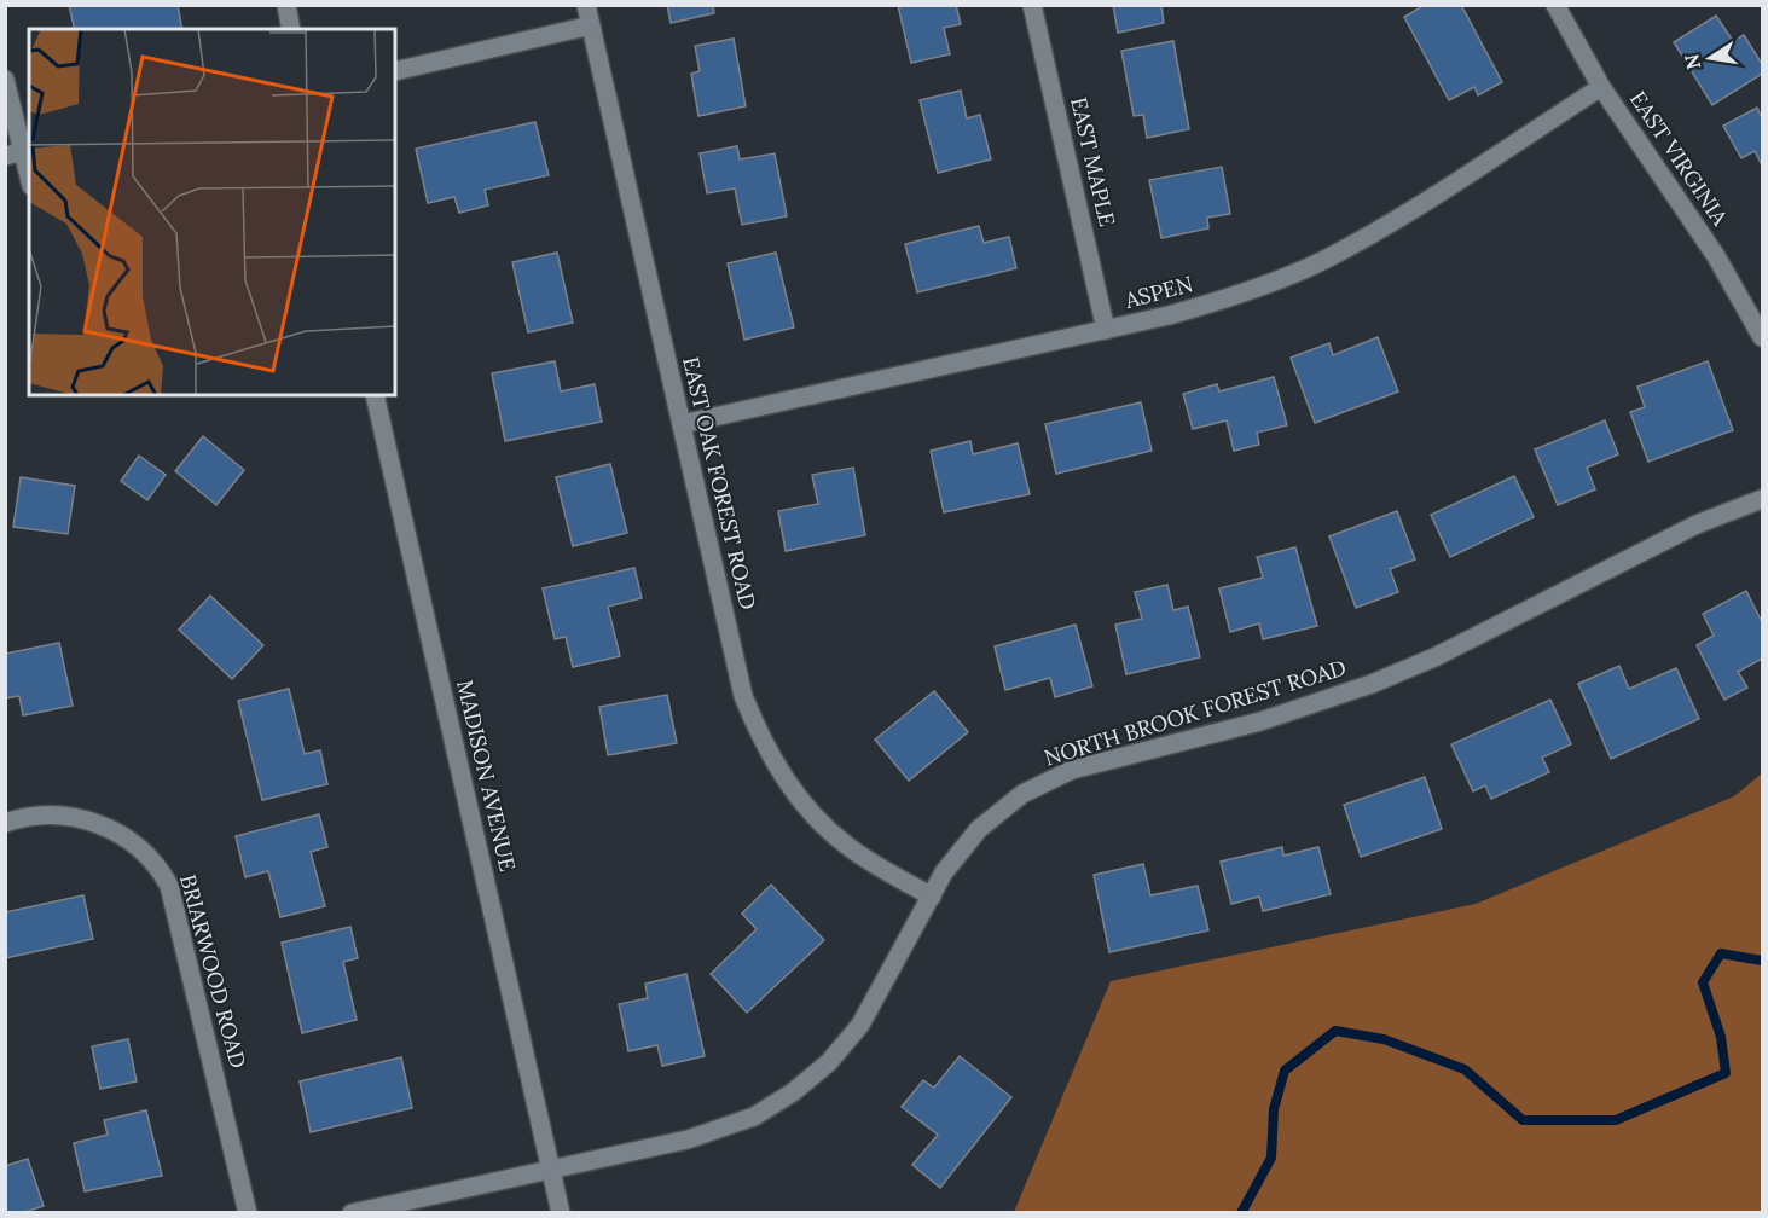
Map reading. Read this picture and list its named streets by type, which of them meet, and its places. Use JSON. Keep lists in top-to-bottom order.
{
  "streets": {
    "street": [
      "EAST VIRGINIA",
      "EAST MAPLE",
      "ASPEN",
      "EAST OAK FOREST ROAD",
      "NORTH BROOK FOREST ROAD",
      "MADISON AVENUE",
      "BRIARWOOD ROAD"
    ]
  },
  "crossings": [
    ["EAST VIRGINIA", "ASPEN"],
    ["EAST MAPLE", "ASPEN"],
    ["ASPEN", "EAST OAK FOREST ROAD"],
    ["EAST OAK FOREST ROAD", "NORTH BROOK FOREST ROAD"],
    ["NORTH BROOK FOREST ROAD", "MADISON AVENUE"]
  ],
  "north": "left"
}
